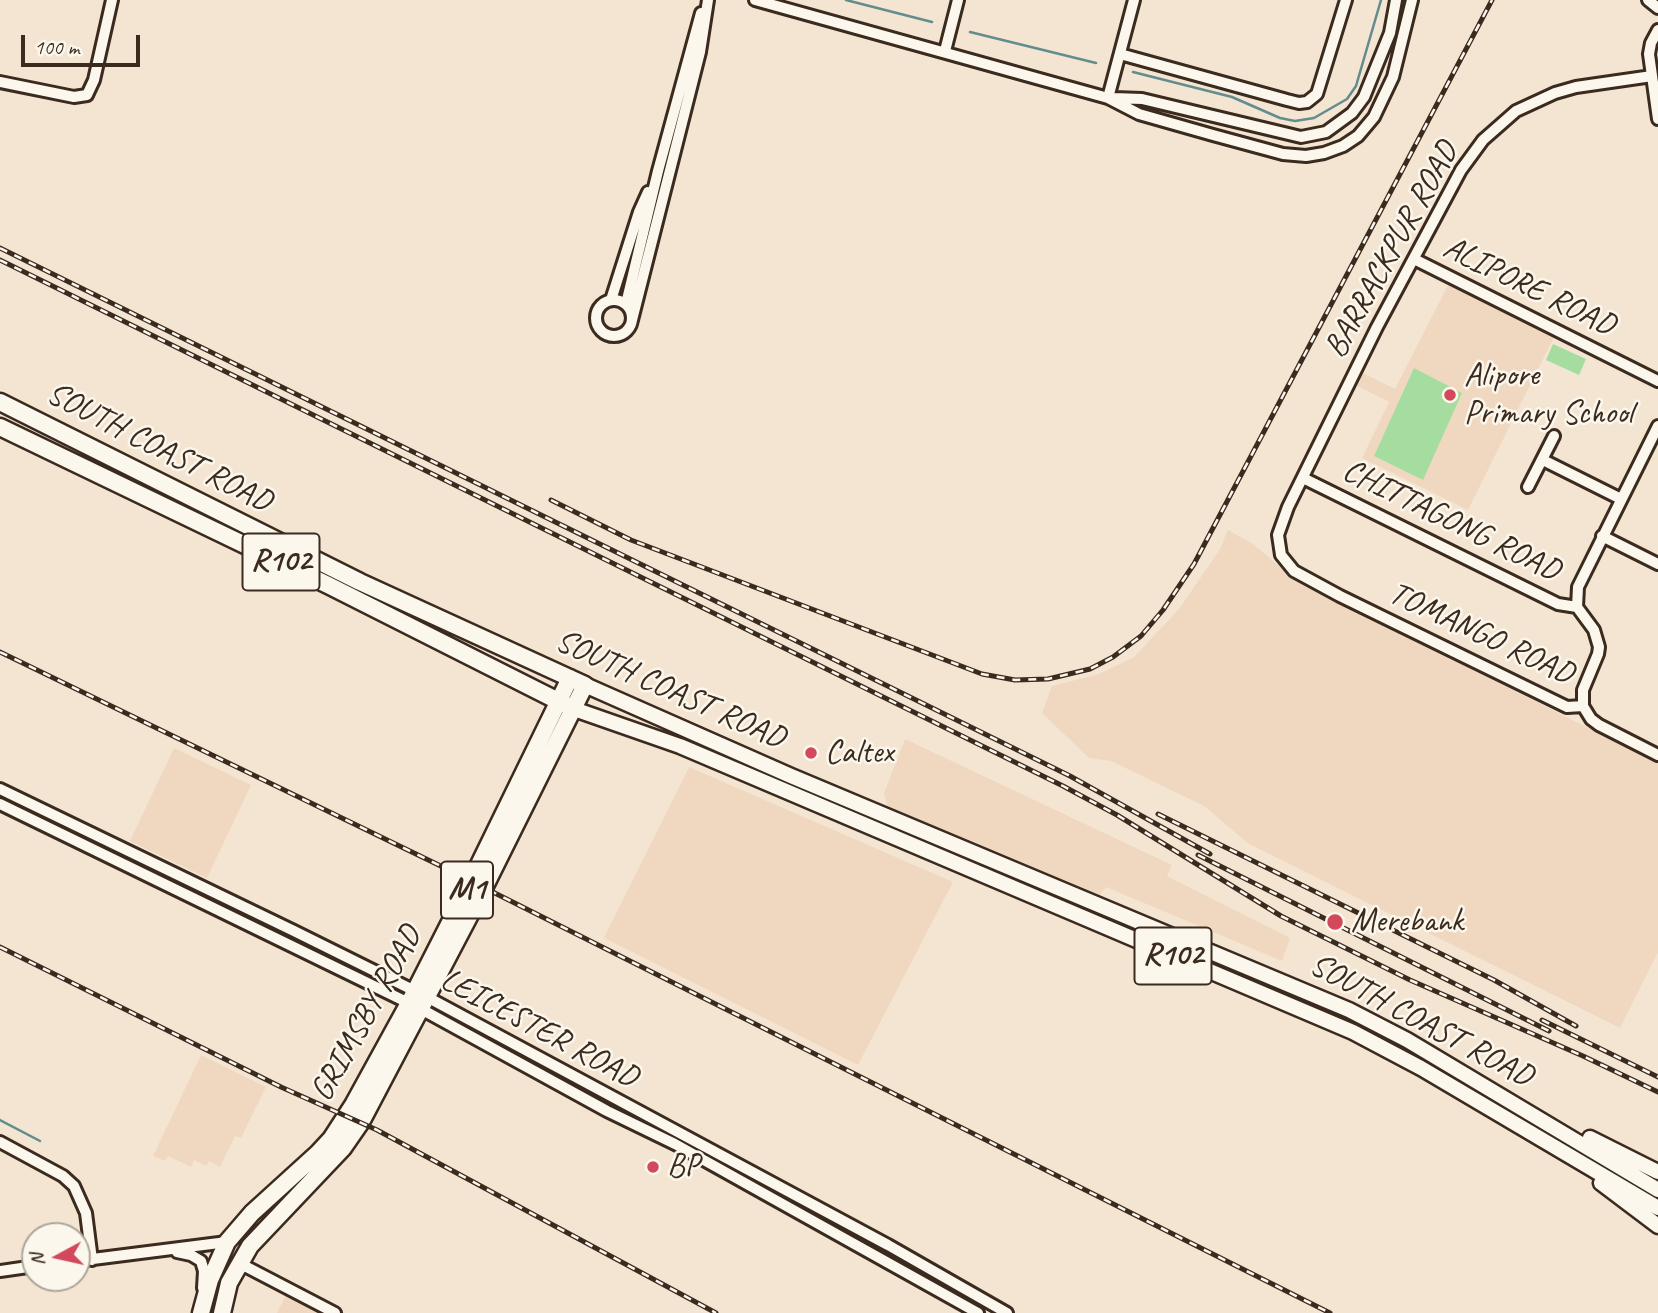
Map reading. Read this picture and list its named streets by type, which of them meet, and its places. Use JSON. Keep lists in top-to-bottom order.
{
  "streets": {
    "highway": [
      "SOUTH COAST ROAD",
      "R102",
      "M1",
      "GRIMSBY ROAD"
    ],
    "street": [
      "BARRACKPUR ROAD",
      "ALIPORE ROAD",
      "CHITTAGONG ROAD",
      "TOMANGO ROAD",
      "LEICESTER ROAD"
    ]
  },
  "crossings": [
    ["BARRACKPUR ROAD", "ALIPORE ROAD"],
    ["BARRACKPUR ROAD", "CHITTAGONG ROAD"],
    ["BARRACKPUR ROAD", "TOMANGO ROAD"],
    ["SOUTH COAST ROAD", "GRIMSBY ROAD"],
    ["GRIMSBY ROAD", "LEICESTER ROAD"]
  ],
  "places": [
    "Alipore Primary School",
    "Caltex",
    "Merebank",
    "BP"
  ],
  "scale_bar": "100 m",
  "north": "left"
}
